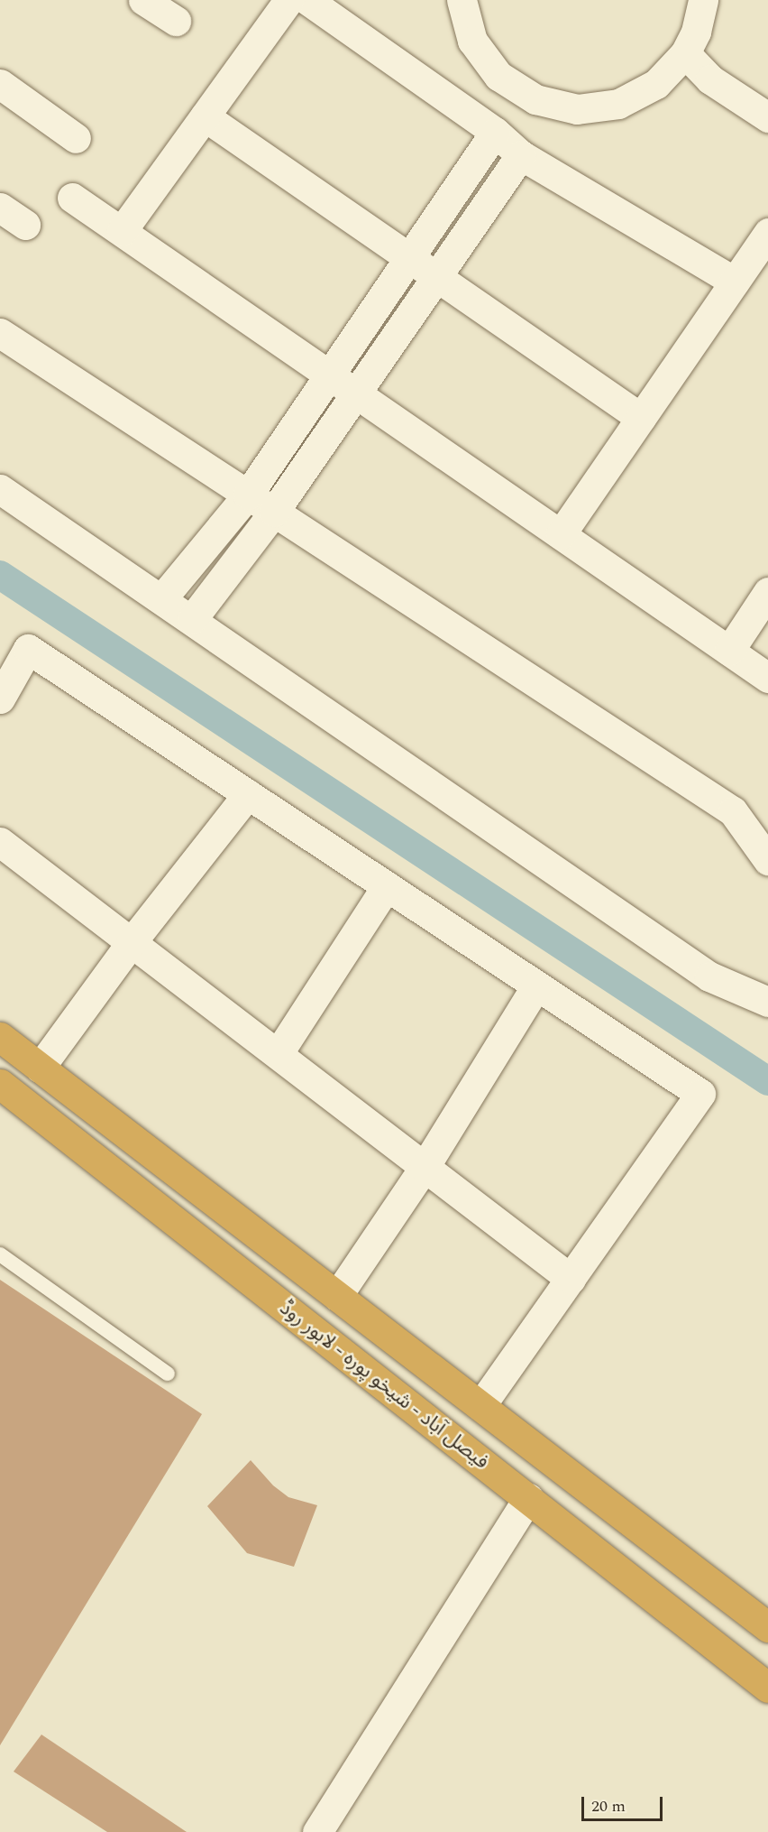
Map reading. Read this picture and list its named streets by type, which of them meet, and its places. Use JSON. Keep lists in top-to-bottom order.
{
  "streets": {
    "highway": ["فیصل آباد - شیخو پورہ - لاہور روڈ"]
  },
  "scale_bar": "20 m"
}
